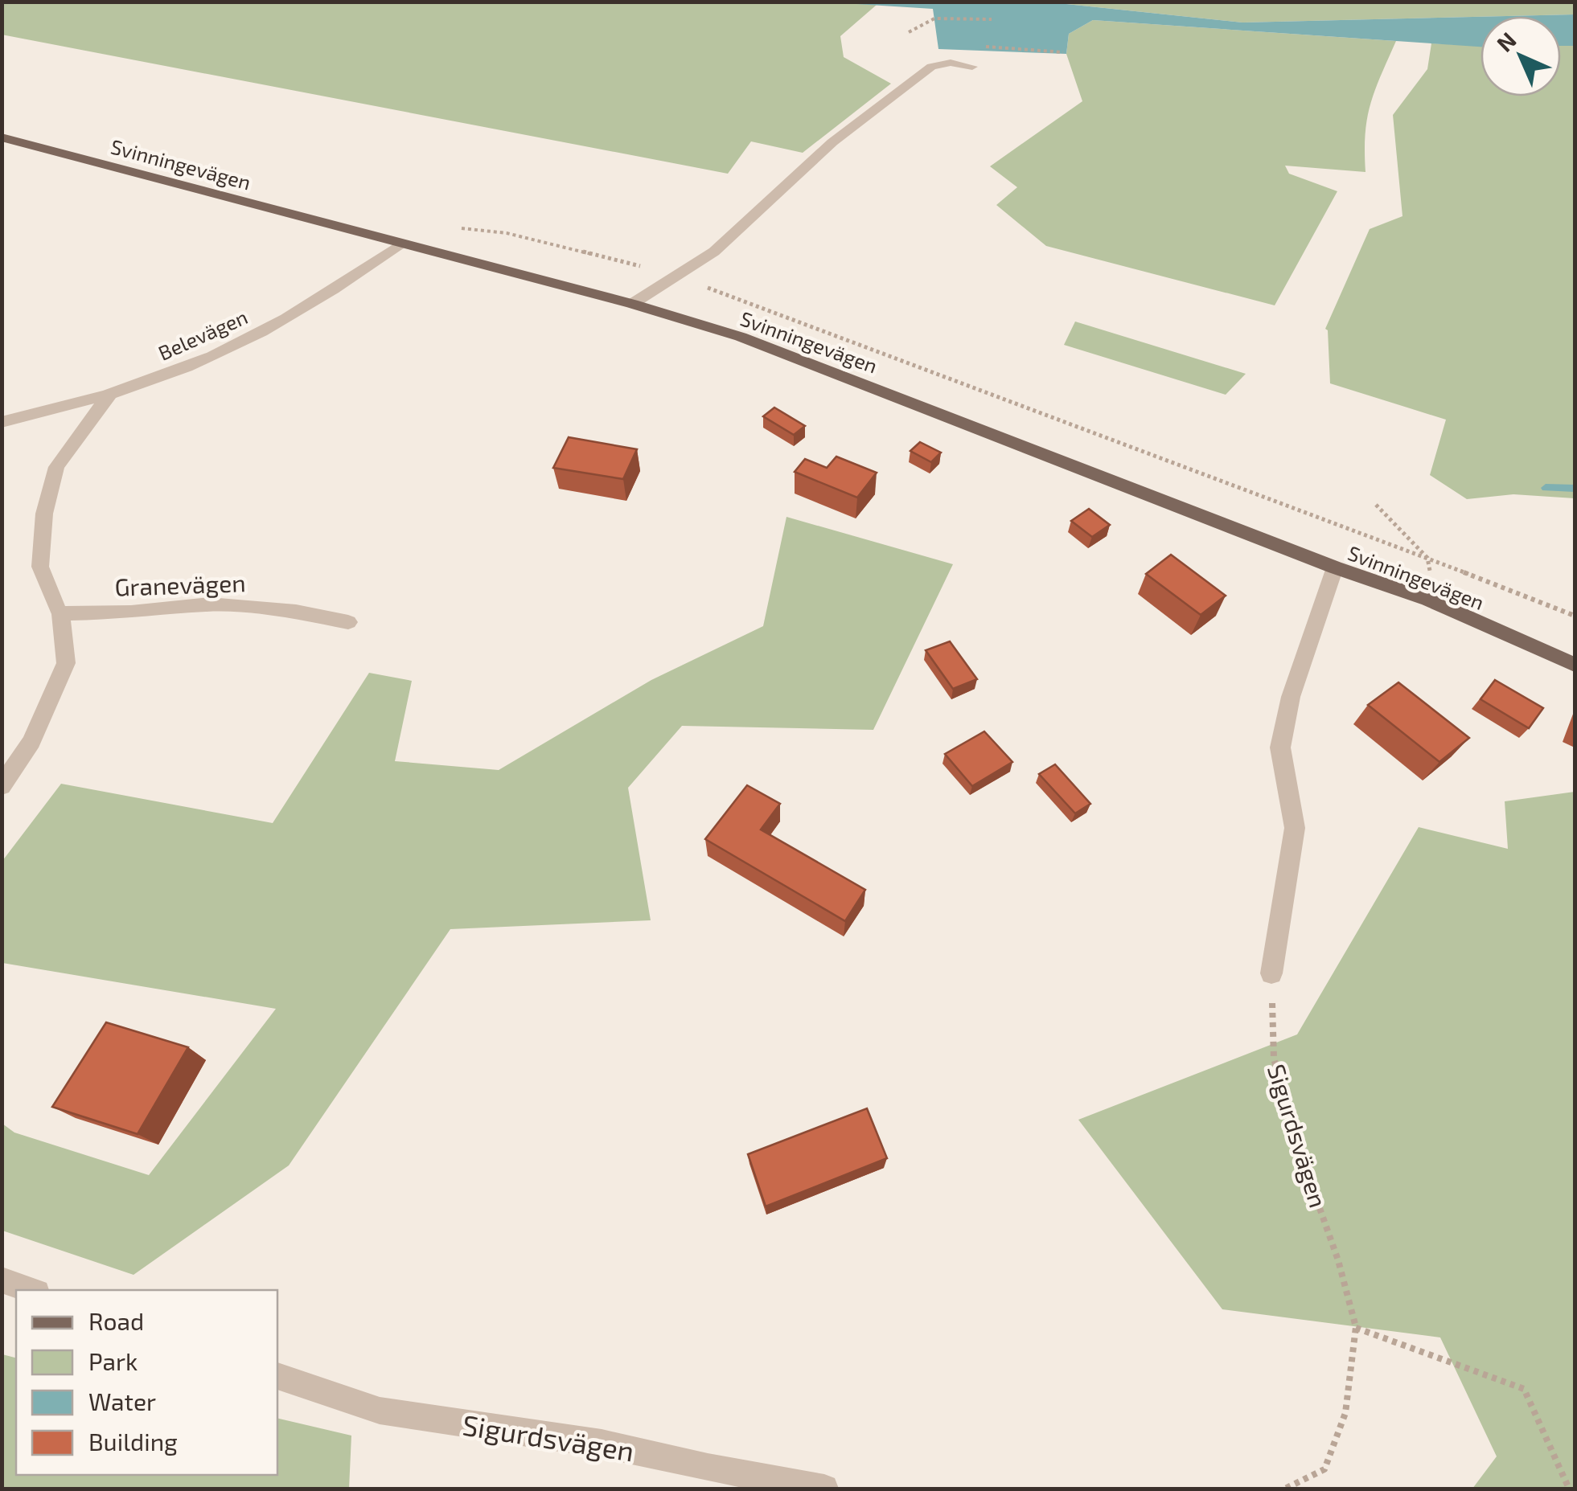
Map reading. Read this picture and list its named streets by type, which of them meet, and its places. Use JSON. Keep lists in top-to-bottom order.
{
  "streets": {
    "main road": ["Svinningevägen"],
    "street": ["Belevägen", "Granevägen", "Sigurdsvägen"]
  },
  "crossings": [
    ["Svinningevägen", "Belevägen"]
  ],
  "legend": [
    "Road",
    "Park",
    "Water",
    "Building"
  ],
  "north": "top left"
}
